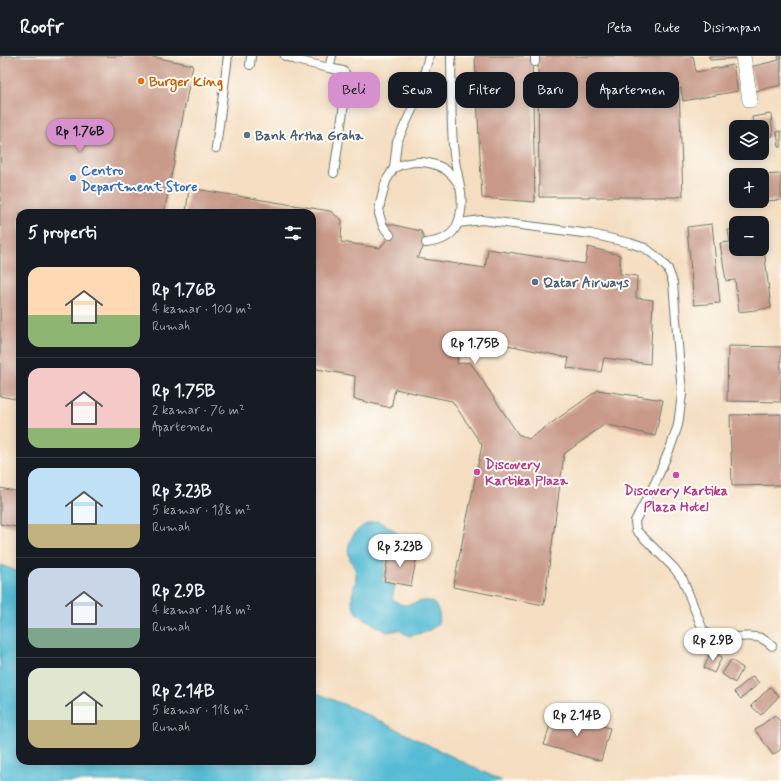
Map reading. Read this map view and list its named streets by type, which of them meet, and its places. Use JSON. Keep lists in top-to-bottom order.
{
  "places": [
    "Burger King",
    "Bank Artha Graha",
    "Centro Department Store",
    "Qatar Airways",
    "Discovery Kartika Plaza",
    "Discovery Kartika Plaza Hotel"
  ],
  "page": {
    "header": "Roofr",
    "nav": ["Peta", "Rute", "Disimpan"],
    "chip": [
      "Beli",
      "Sewa",
      "Filter",
      "Baru",
      "Apartemen"
    ],
    "price": [
      "Rp 1.76B",
      "Rp 1.75B",
      "Rp 3.23B",
      "Rp 2.9B",
      "Rp 2.14B"
    ],
    "map_buttons": ["+", "−"],
    "heading": "5 properti",
    "list": [
      {
        "name": "Rp 1.76B",
        "note": "4 kamar · 100 m² · Rumah"
      },
      {
        "name": "Rp 1.75B",
        "note": "2 kamar · 76 m² · Apartemen"
      },
      {
        "name": "Rp 3.23B",
        "note": "5 kamar · 188 m² · Rumah"
      },
      {
        "name": "Rp 2.9B",
        "note": "4 kamar · 148 m² · Rumah"
      },
      {
        "name": "Rp 2.14B",
        "note": "5 kamar · 118 m² · Rumah"
      }
    ]
  }
}
